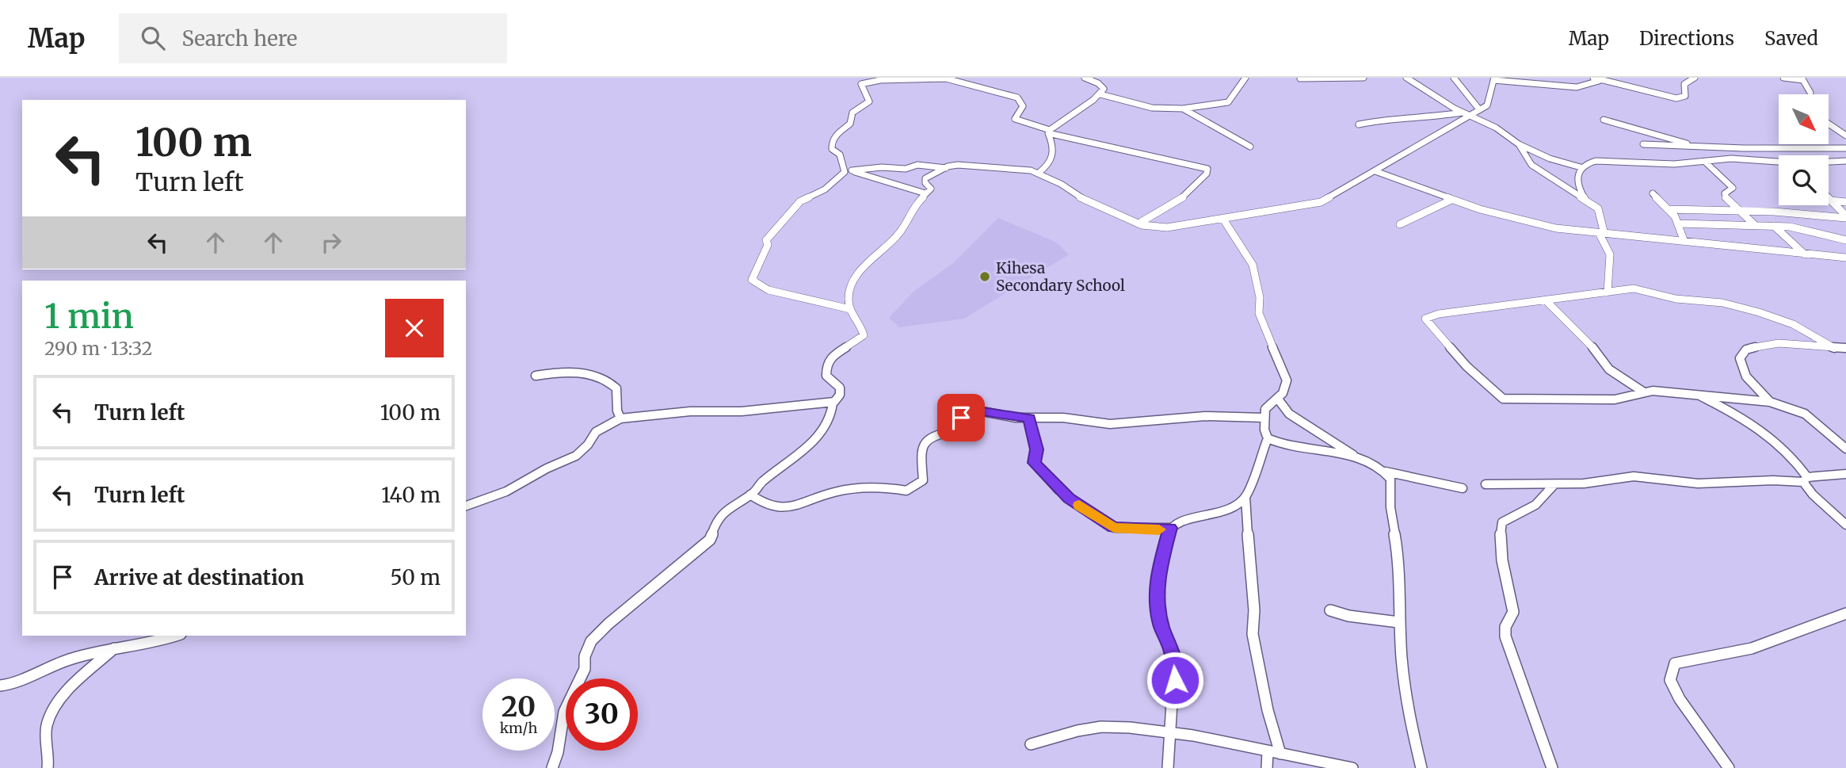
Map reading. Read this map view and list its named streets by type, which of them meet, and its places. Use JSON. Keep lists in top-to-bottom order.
{
  "places": ["Kihesa Secondary School"],
  "north": "bottom right",
  "page": {
    "header": "Map",
    "search": "Search here",
    "nav": ["Map", "Directions", "Saved"],
    "turn": ["100 m", "Turn left"],
    "heading": ["1 min", "290 m · 13:32"],
    "list": [
      {
        "name": "Turn left",
        "value": "100 m"
      },
      {
        "name": "Turn left",
        "value": "140 m"
      },
      {
        "name": "Arrive at destination",
        "value": "50 m"
      }
    ],
    "speed": "20 km/h",
    "limit": "30"
  }
}
